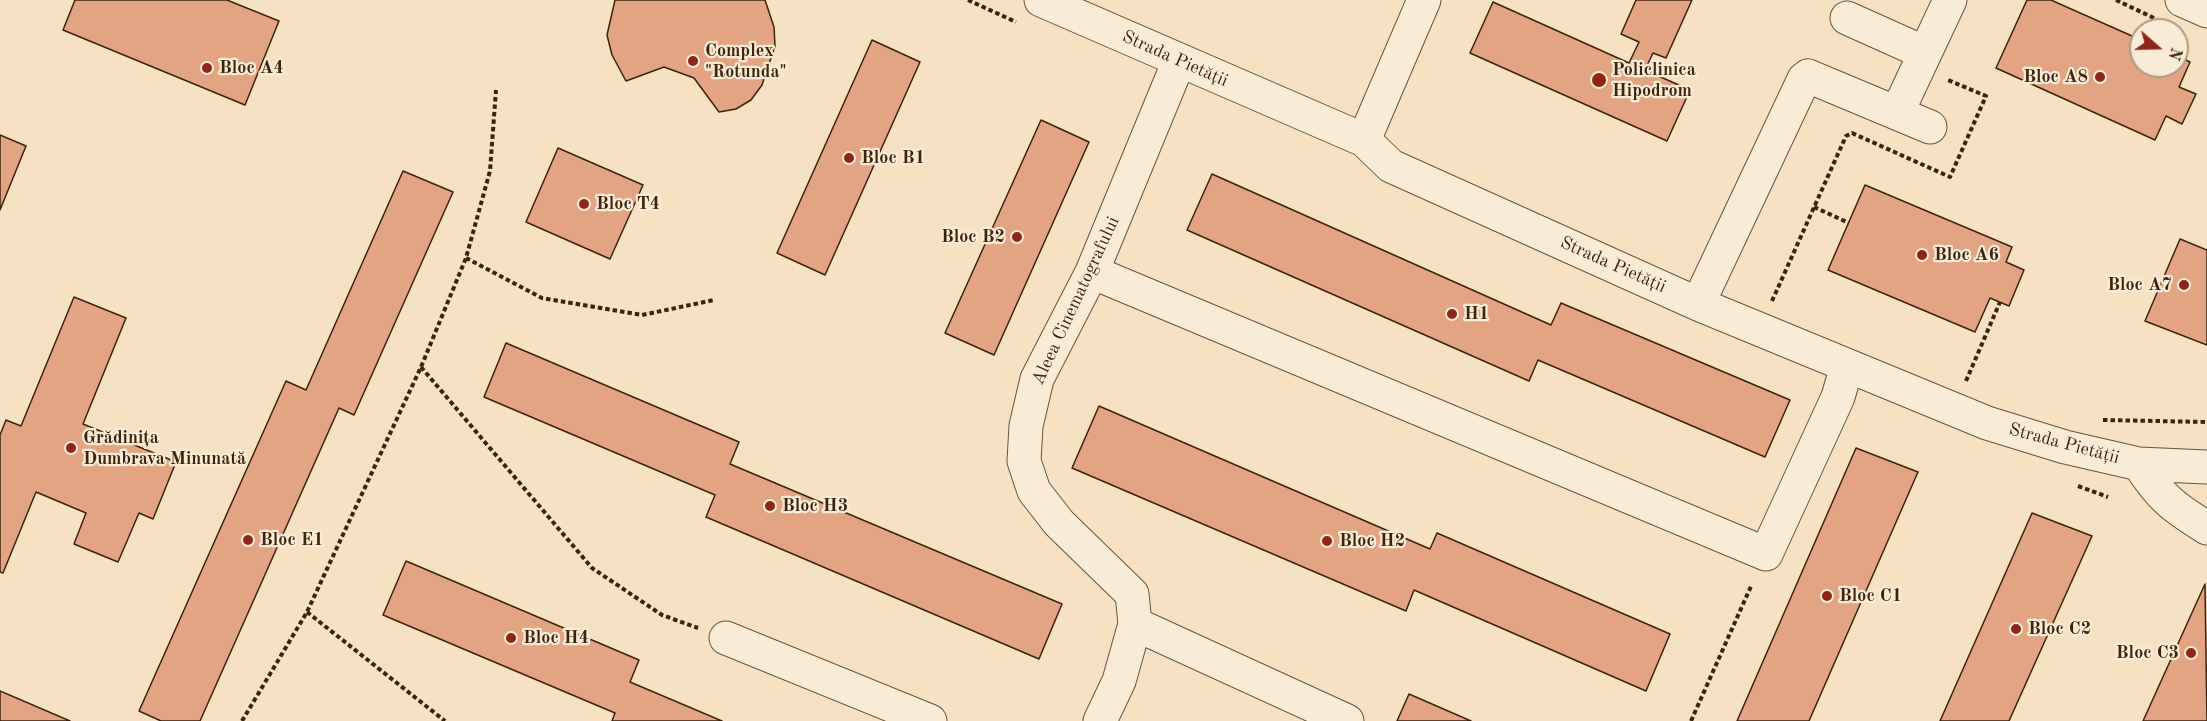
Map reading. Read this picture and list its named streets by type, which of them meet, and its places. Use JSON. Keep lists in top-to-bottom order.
{
  "streets": {
    "street": ["Strada Pietății", "Aleea Cinematografului"]
  },
  "crossings": [
    ["Strada Pietății", "Aleea Cinematografului"]
  ],
  "places": [
    "Complex \"Rotunda\"",
    "Bloc A4",
    "Bloc A8",
    "Policlinica Hipodrom",
    "Bloc B1",
    "Bloc T4",
    "Bloc B2",
    "Bloc A6",
    "Bloc A7",
    "H1",
    "Grădinița Dumbrava Minunată",
    "Bloc H3",
    "Bloc E1",
    "Bloc H2",
    "Bloc C1",
    "Bloc C2",
    "Bloc H4",
    "Bloc C3"
  ],
  "north": "right"
}
